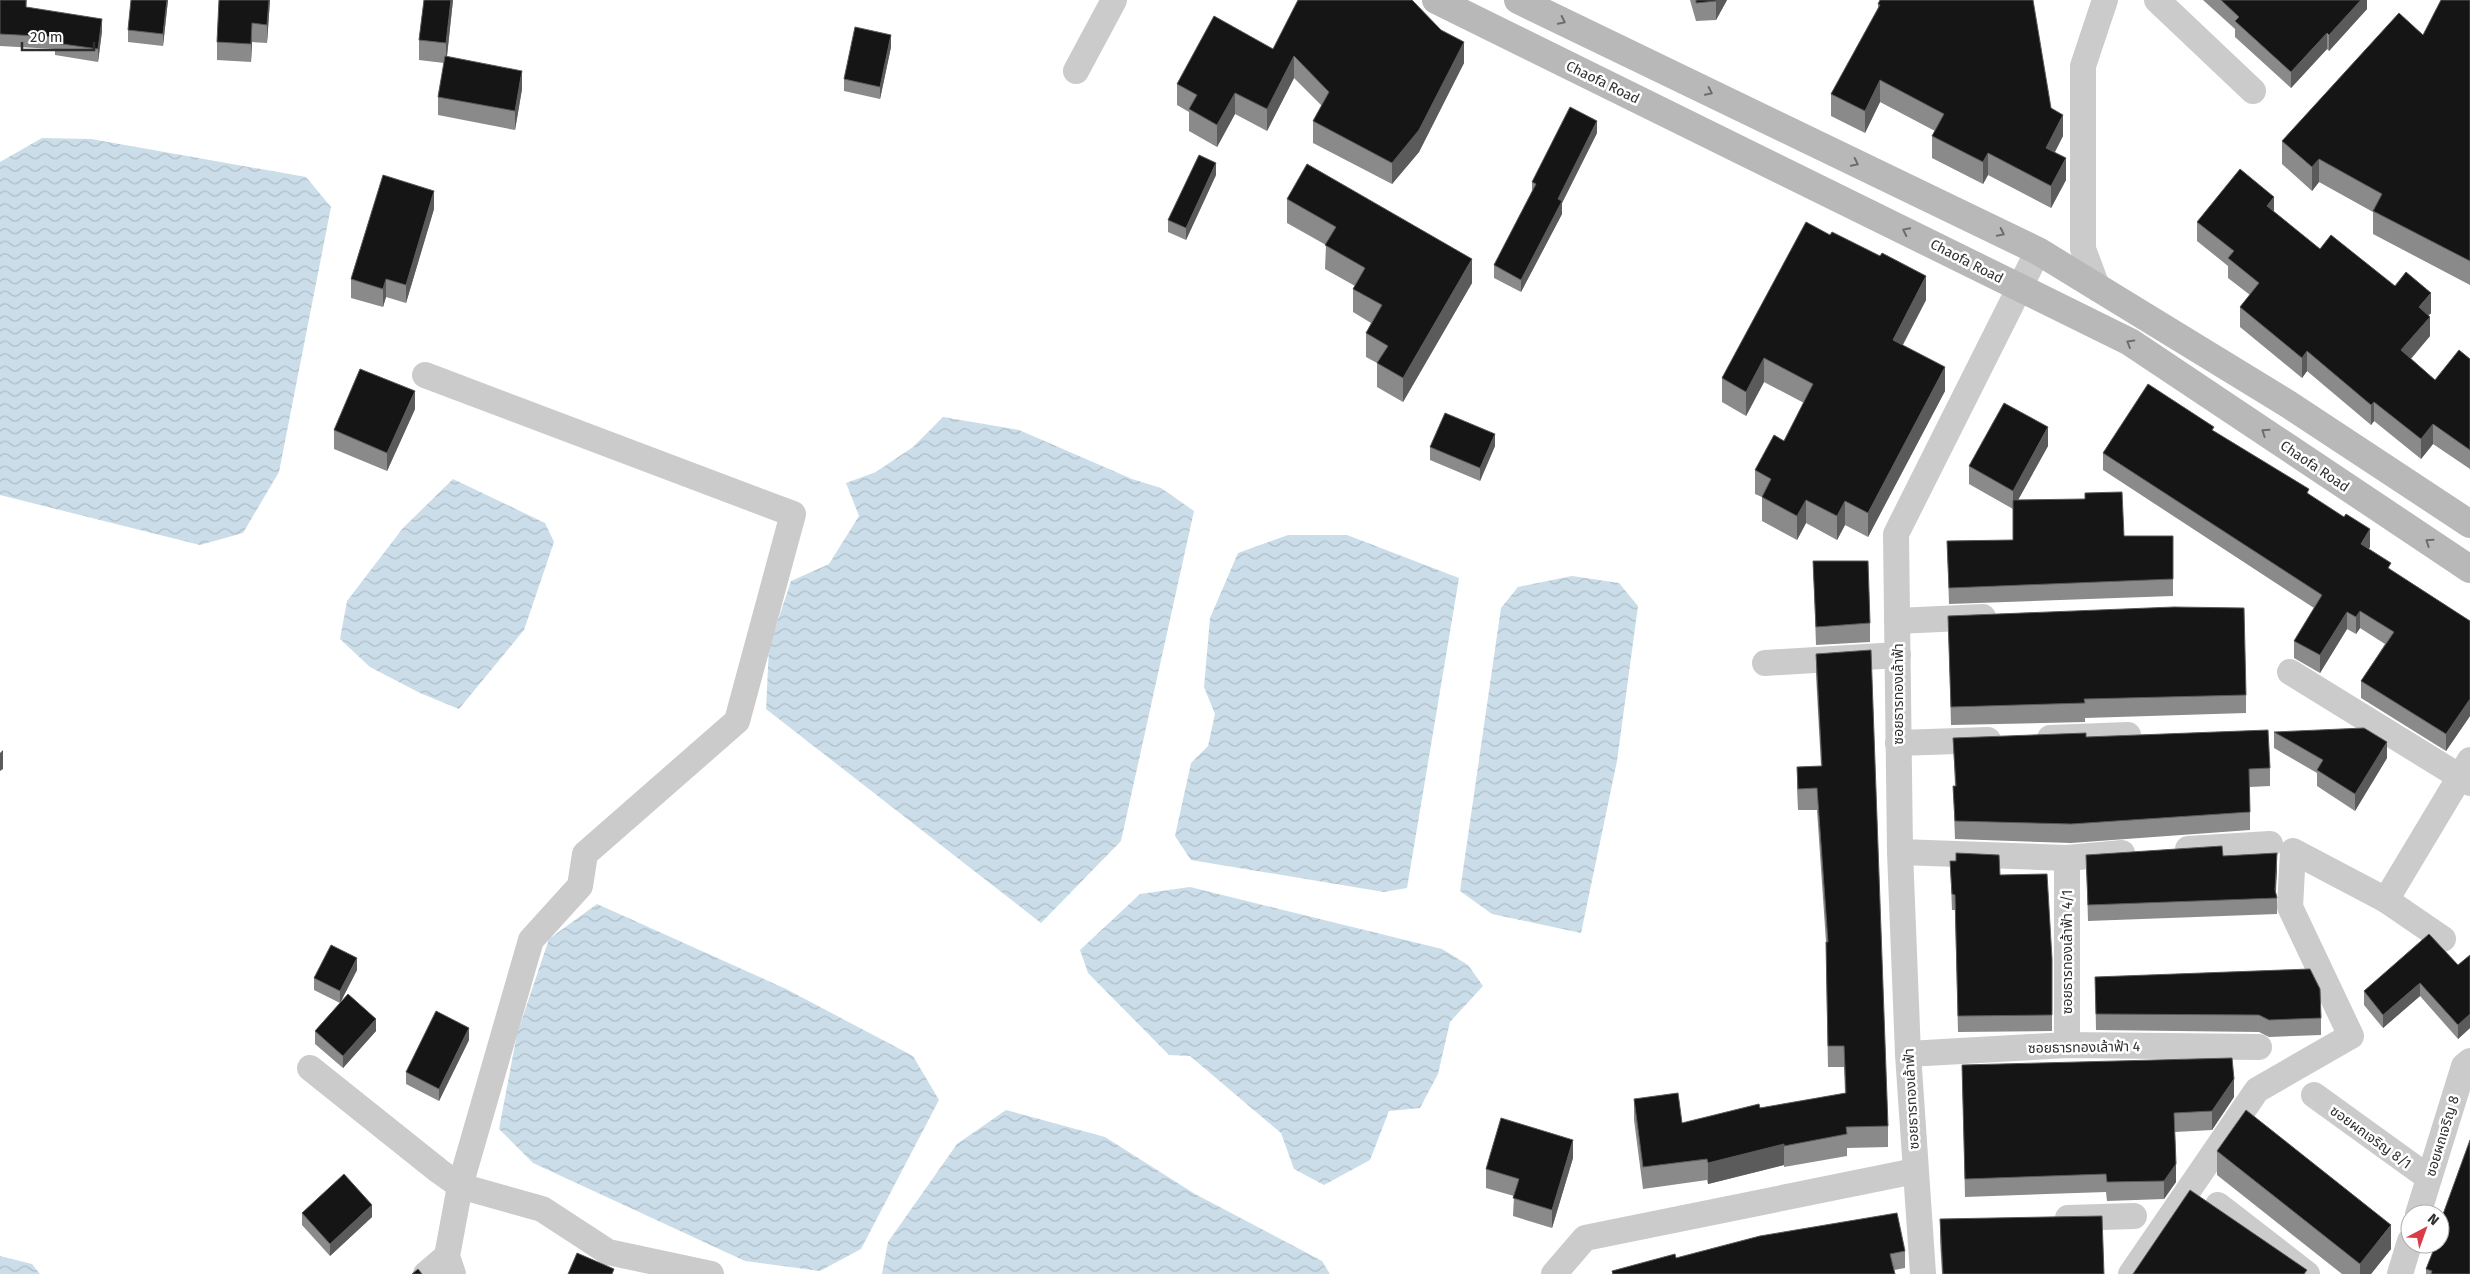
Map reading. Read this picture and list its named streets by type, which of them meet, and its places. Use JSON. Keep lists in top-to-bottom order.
{
  "streets": {
    "main road": ["Chaofa Road"],
    "street": [
      "ซอยธารทองเล้าฟ้า",
      "ซอยธารทองเล้าฟ้า 4/1",
      "ซอยธารทองเล้าฟ้า 4",
      "ซอยผถเจริญ 8",
      "ซอยผถเจริญ 8/1"
    ]
  },
  "crossings": [
    ["Chaofa Road", "ซอยธารทองเล้าฟ้า"],
    ["ซอยธารทองเล้าฟ้า", "ซอยธารทองเล้าฟ้า 4"],
    ["ซอยธารทองเล้าฟ้า 4/1", "ซอยธารทองเล้าฟ้า 4"],
    ["ซอยผถเจริญ 8", "ซอยผถเจริญ 8/1"]
  ],
  "scale_bar": "20 m",
  "north": "top right"
}
